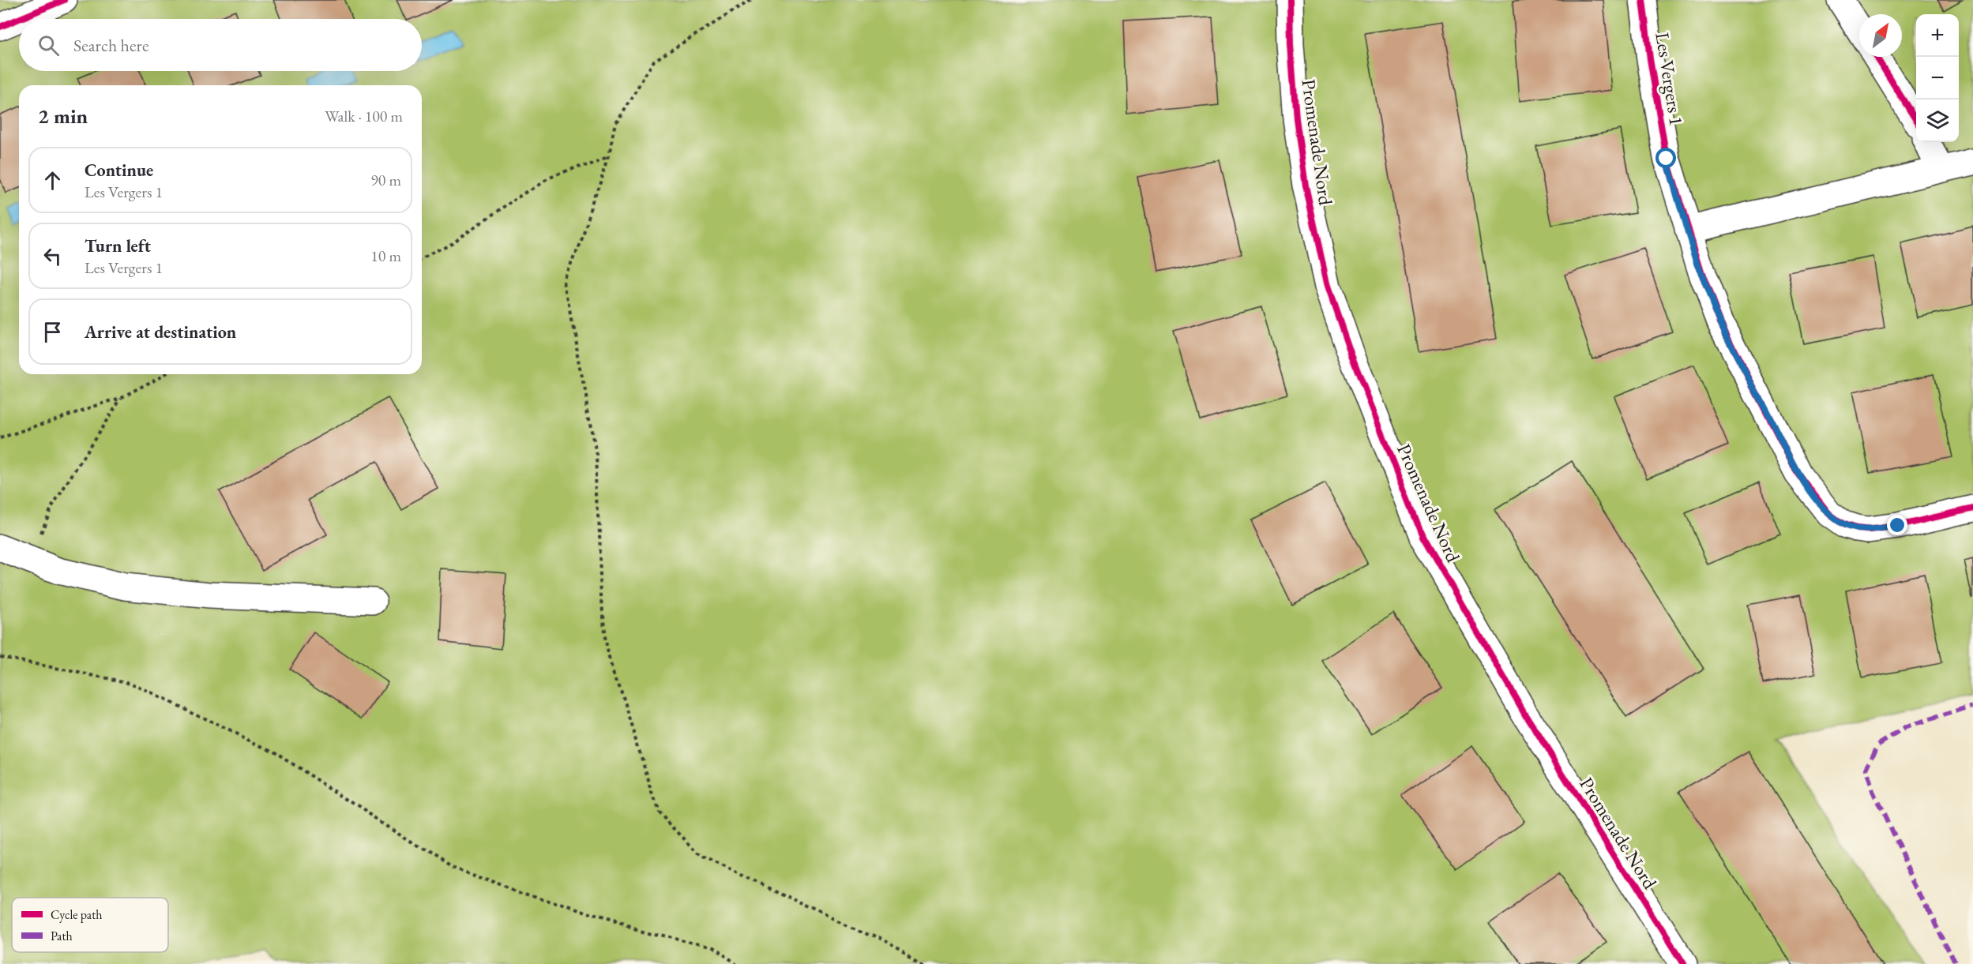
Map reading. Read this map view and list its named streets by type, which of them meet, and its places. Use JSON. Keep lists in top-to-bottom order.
{
  "streets": {
    "street": ["Les Vergers 1", "Promenade Nord"]
  },
  "legend": ["Cycle path", "Path"],
  "north": "top right",
  "page": {
    "map_buttons": ["+", "−"],
    "search": "Search here",
    "heading": ["2 min", "Walk · 100 m"],
    "list": [
      ["Continue", "Les Vergers 1", "90 m"],
      ["Turn left", "Les Vergers 1", "10 m"],
      "Arrive at destination"
    ]
  }
}
